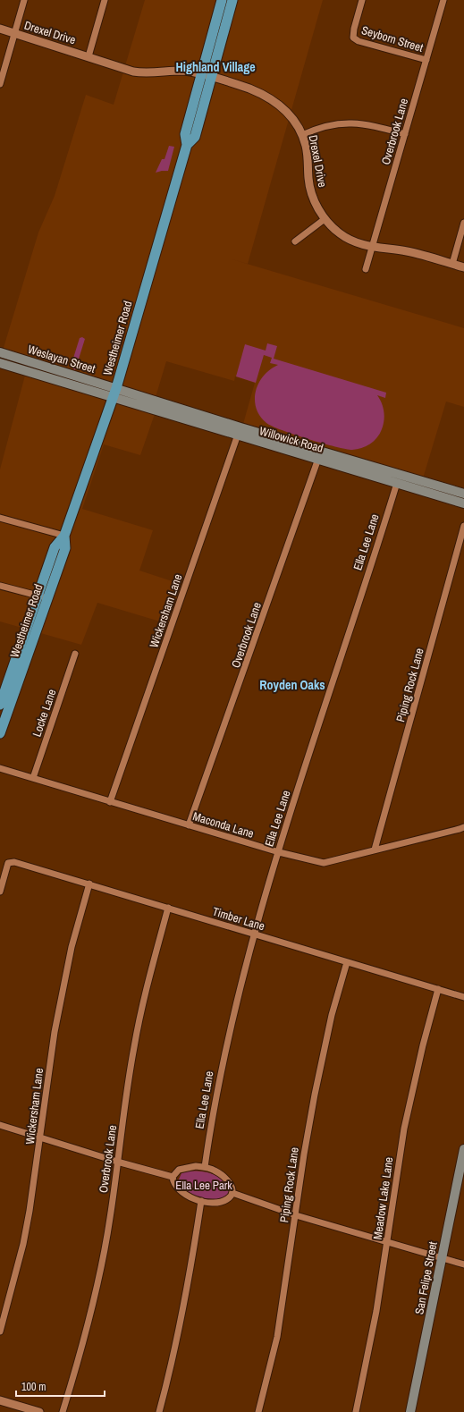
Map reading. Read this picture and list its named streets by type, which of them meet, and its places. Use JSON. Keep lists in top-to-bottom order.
{
  "streets": {
    "main road": [
      "Westheimer Road",
      "Weslayan Street",
      "Willowick Road",
      "San Felipe Street"
    ],
    "street": [
      "Drexel Drive",
      "Seyborn Street",
      "Overbrook Lane",
      "Ella Lee Lane",
      "Wickersham Lane",
      "Piping Rock Lane",
      "Locke Lane",
      "Maconda Lane",
      "Timber Lane",
      "Meadow Lake Lane"
    ]
  },
  "crossings": [
    ["Drexel Drive", "Overbrook Lane"],
    ["Drexel Drive", "Westheimer Road"],
    ["Seyborn Street", "Overbrook Lane"],
    ["Overbrook Lane", "Willowick Road"],
    ["Overbrook Lane", "Maconda Lane"],
    ["Overbrook Lane", "Timber Lane"],
    ["Westheimer Road", "Weslayan Street"],
    ["Westheimer Road", "Willowick Road"],
    ["Weslayan Street", "Willowick Road"],
    ["Willowick Road", "Ella Lee Lane"],
    ["Willowick Road", "Wickersham Lane"],
    ["Ella Lee Lane", "Maconda Lane"],
    ["Ella Lee Lane", "Timber Lane"],
    ["Wickersham Lane", "Maconda Lane"],
    ["Wickersham Lane", "Timber Lane"],
    ["Piping Rock Lane", "Maconda Lane"],
    ["Piping Rock Lane", "Timber Lane"],
    ["Locke Lane", "Maconda Lane"],
    ["Timber Lane", "Meadow Lake Lane"]
  ],
  "districts": ["Highland Village", "Royden Oaks"],
  "parks": ["Ella Lee Park"],
  "scale_bar": "100 m"
}
